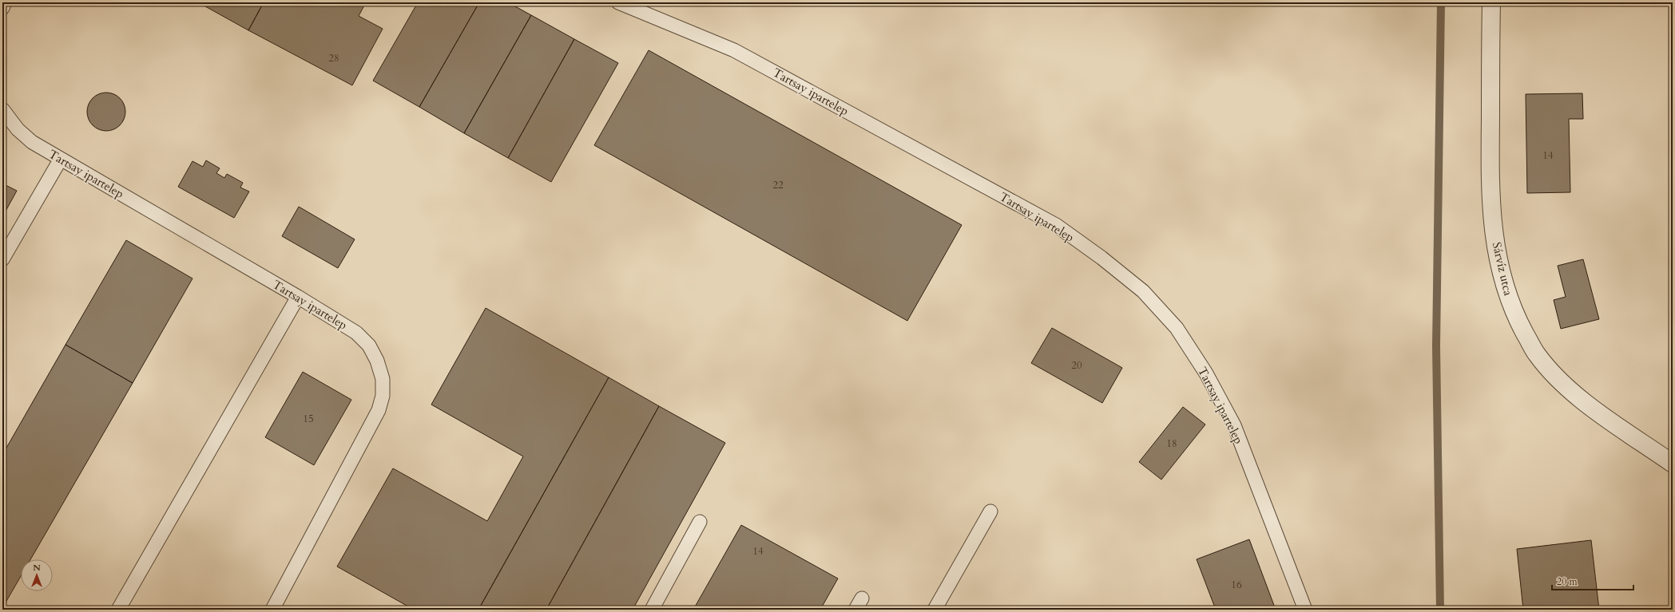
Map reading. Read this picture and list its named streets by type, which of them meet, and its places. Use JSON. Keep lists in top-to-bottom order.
{
  "streets": {
    "street": ["Sárvíz utca"],
    "lane": ["Tartsay ipartelep"]
  },
  "house_numbers": [
    "28",
    "14",
    "22",
    "20",
    "15",
    "18",
    "14",
    "16"
  ],
  "scale_bar": "20 m",
  "north": "top"
}
